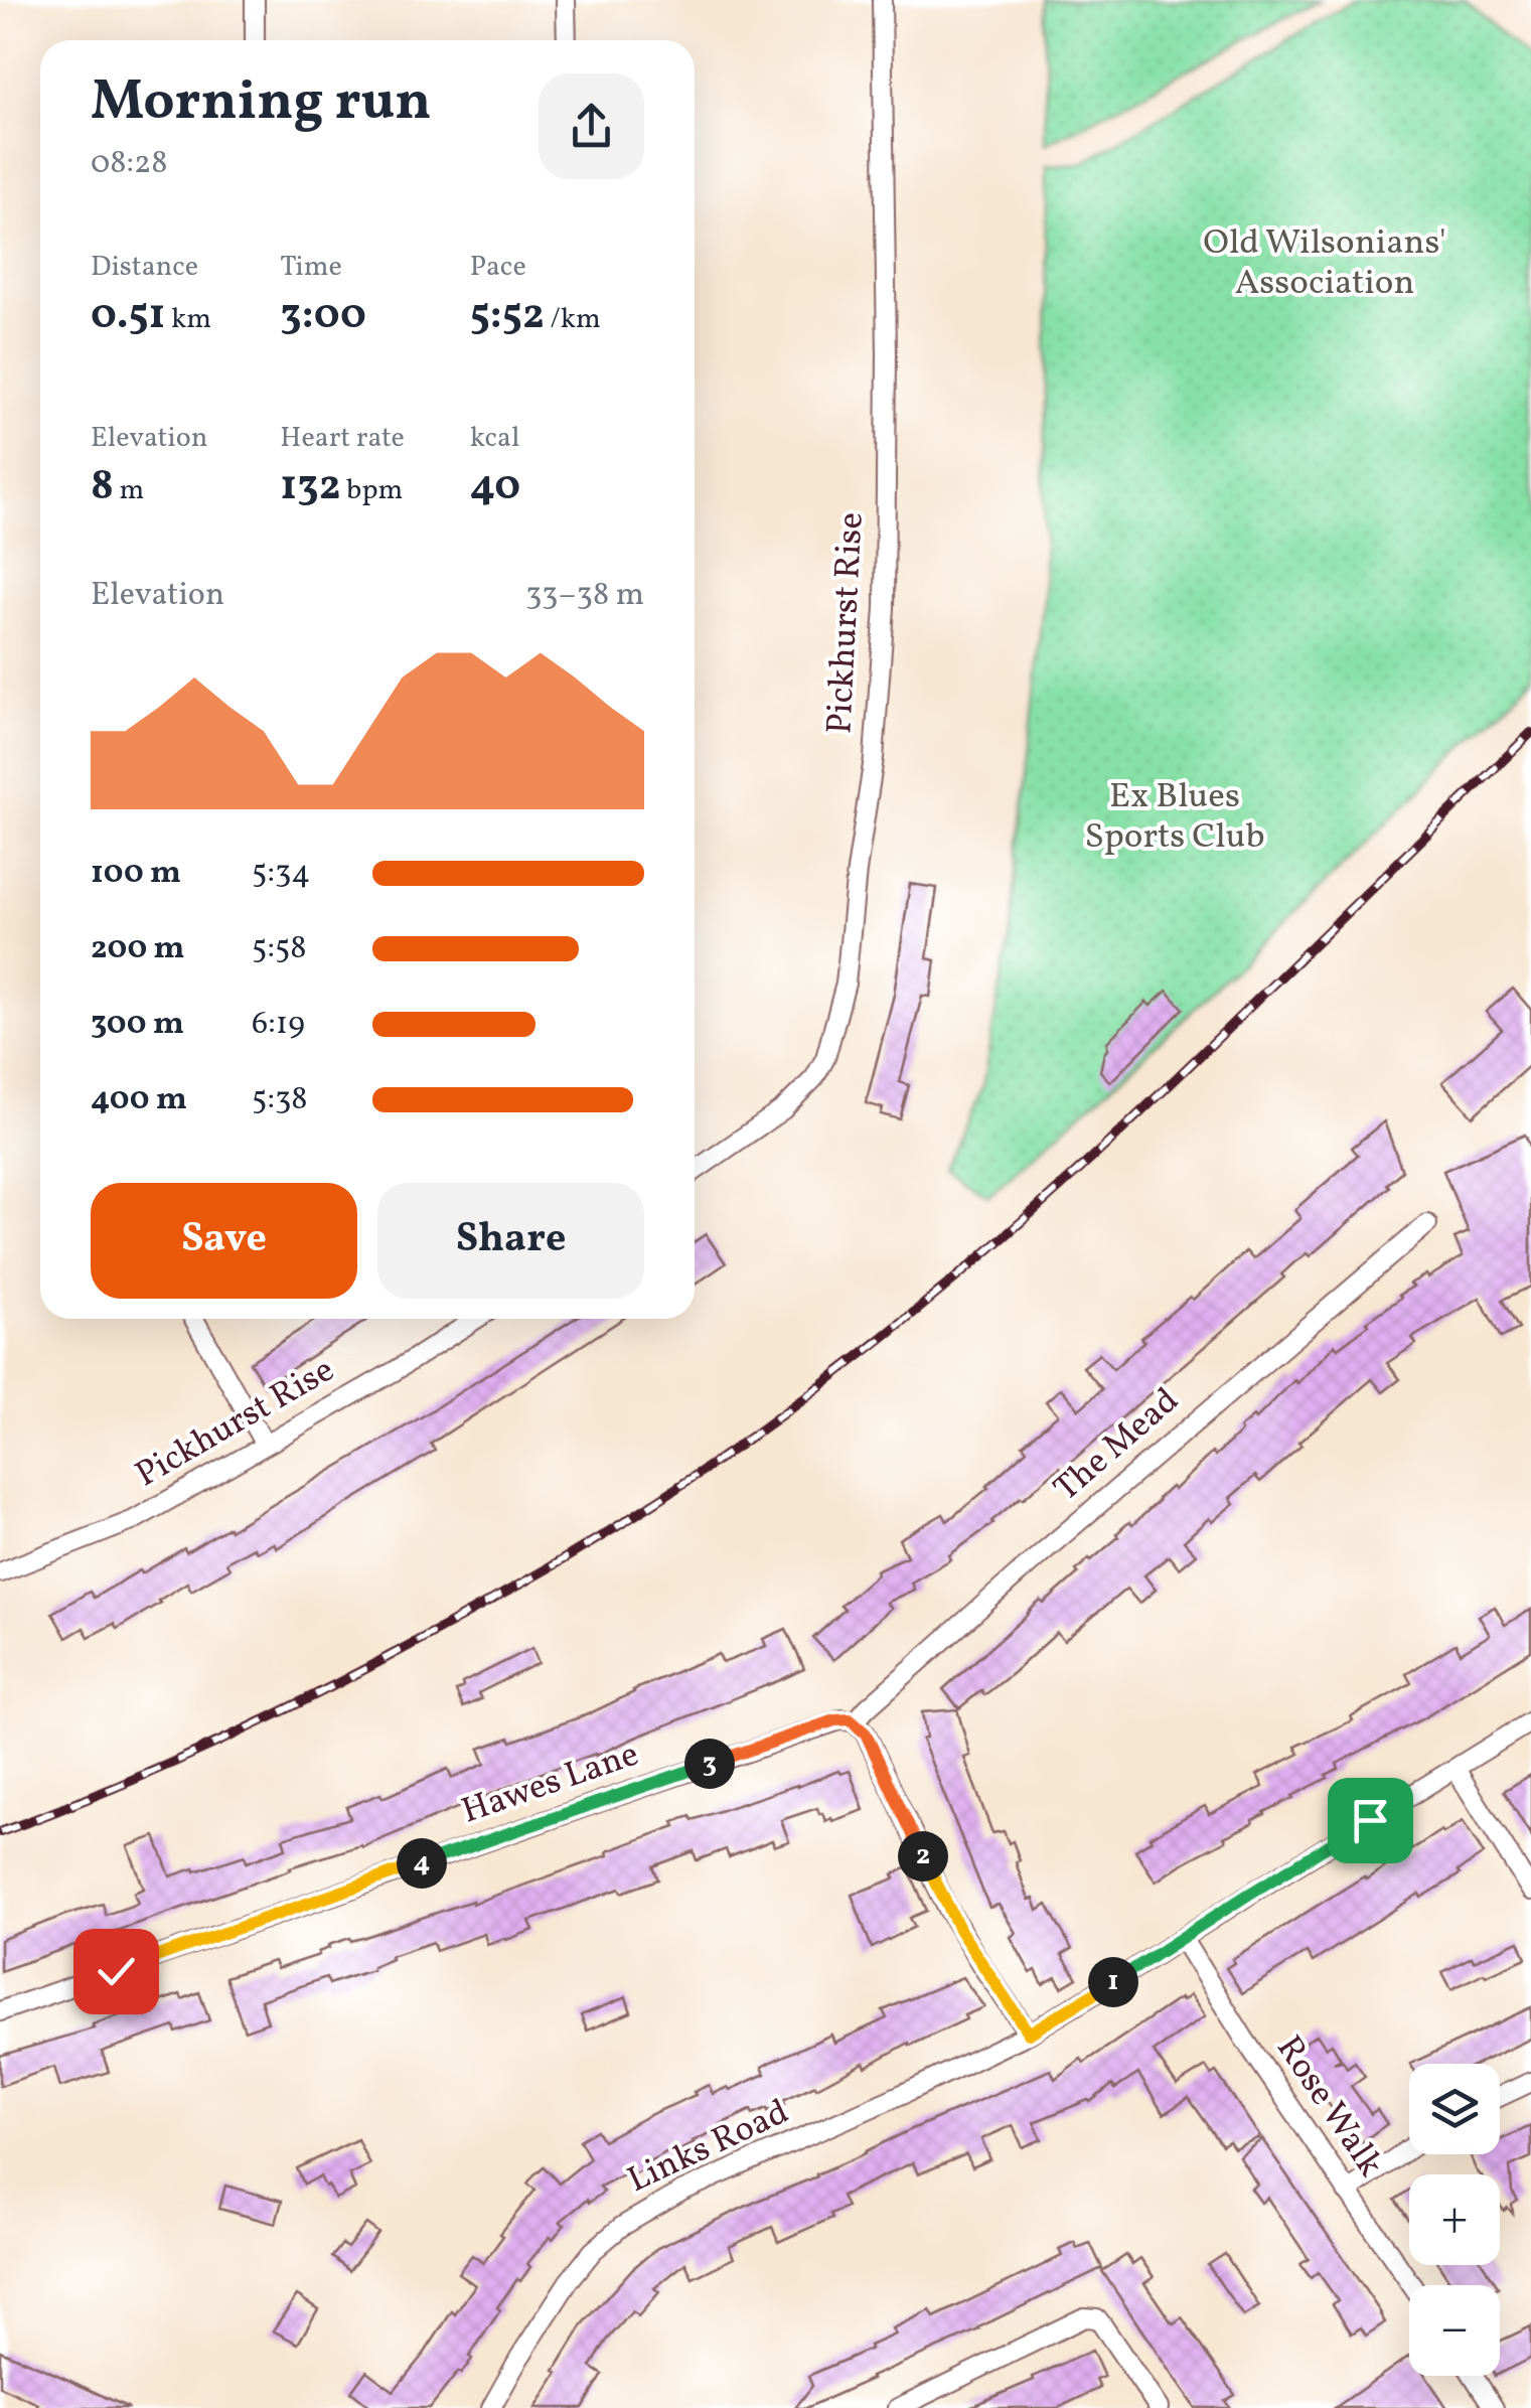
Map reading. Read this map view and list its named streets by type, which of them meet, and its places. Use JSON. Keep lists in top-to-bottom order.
{
  "streets": {
    "street": [
      "Pickhurst Rise",
      "The Mead",
      "Hawes Lane",
      "Rose Walk",
      "Links Road"
    ]
  },
  "crossings": [
    ["The Mead", "Hawes Lane"]
  ],
  "parks": ["Old Wilsonians' Association", "Ex Blues Sports Club"],
  "page": {
    "heading": ["Morning run", "08:28"],
    "stats": [
      ["Distance", "0.51 km"],
      ["Time", "3:00"],
      ["Pace", "5:52 /km"],
      ["Elevation", "8 m"],
      ["Heart rate", "132 bpm"],
      ["kcal", "40"]
    ],
    "chart": ["Elevation", "33–38 m"],
    "list": [
      {
        "name": "100 m",
        "note": "5:34"
      },
      {
        "name": "200 m",
        "note": "5:58"
      },
      {
        "name": "300 m",
        "note": "6:19"
      },
      {
        "name": "400 m",
        "note": "5:38"
      }
    ],
    "buttons": ["Save", "Share"],
    "pins": [
      "3",
      "2",
      "4",
      "1"
    ],
    "map_buttons": ["+", "−"]
  }
}
